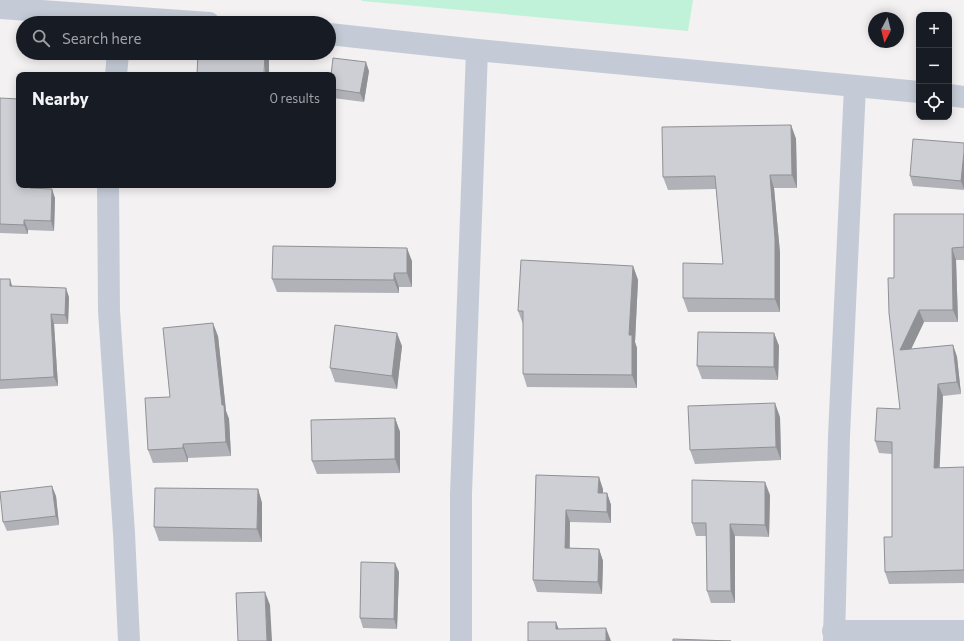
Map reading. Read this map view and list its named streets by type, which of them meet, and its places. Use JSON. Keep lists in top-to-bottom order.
{
  "north": "bottom",
  "page": {
    "map_buttons": ["+", "−"],
    "search": "Search here",
    "heading": ["Nearby", "0 results"]
  }
}
